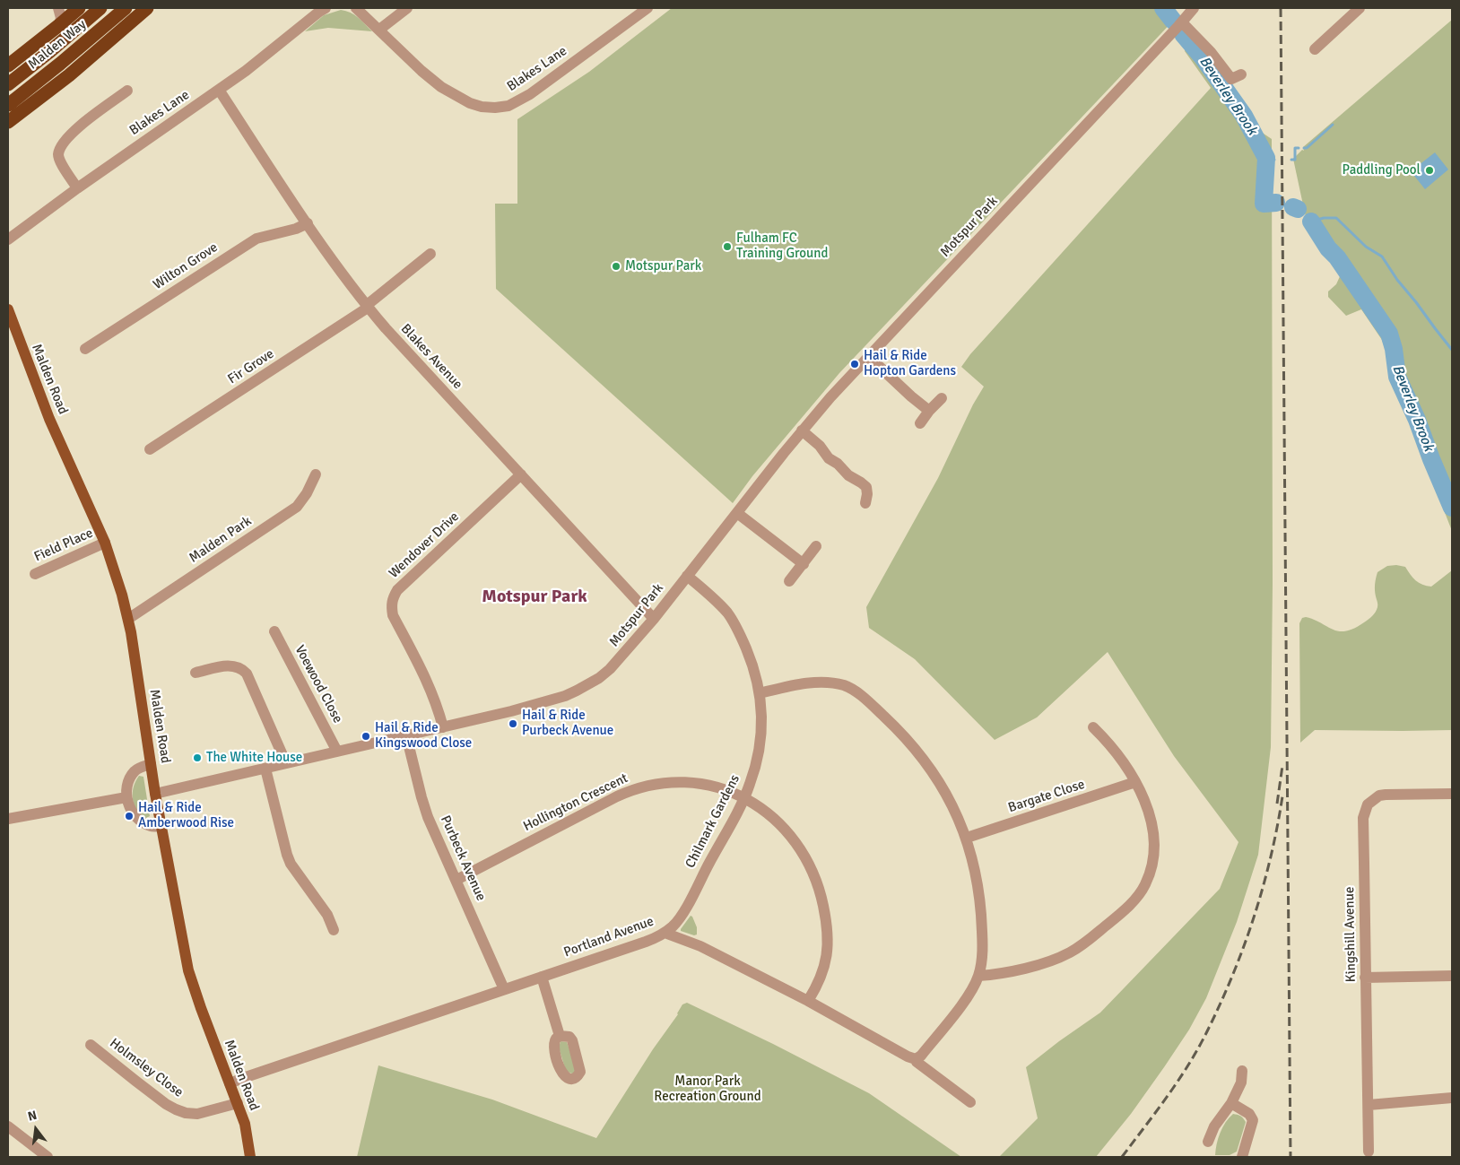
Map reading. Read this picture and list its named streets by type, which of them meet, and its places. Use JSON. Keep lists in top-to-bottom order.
{
  "streets": {
    "highway": ["Malden Way"],
    "main road": ["Malden Road"],
    "street": [
      "Blakes Lane",
      "Motspur Park",
      "Wilton Grove",
      "Blakes Avenue",
      "Fir Grove",
      "Malden Park",
      "Field Place",
      "Wendover Drive",
      "Voewood Close",
      "Bargate Close",
      "Hollington Crescent",
      "Chilmark Gardens",
      "Purbeck Avenue",
      "Kingshill Avenue",
      "Portland Avenue",
      "Holmsley Close"
    ]
  },
  "crossings": [
    ["Blakes Lane", "Blakes Avenue"],
    ["Motspur Park", "Blakes Avenue"],
    ["Motspur Park", "Malden Road"],
    ["Motspur Park", "Wendover Drive"],
    ["Motspur Park", "Voewood Close"],
    ["Motspur Park", "Chilmark Gardens"],
    ["Motspur Park", "Purbeck Avenue"],
    ["Wilton Grove", "Blakes Avenue"],
    ["Blakes Avenue", "Fir Grove"],
    ["Blakes Avenue", "Wendover Drive"],
    ["Malden Road", "Malden Park"],
    ["Malden Road", "Field Place"],
    ["Malden Road", "Portland Avenue"],
    ["Malden Road", "Holmsley Close"],
    ["Hollington Crescent", "Chilmark Gardens"],
    ["Hollington Crescent", "Purbeck Avenue"],
    ["Hollington Crescent", "Portland Avenue"],
    ["Chilmark Gardens", "Portland Avenue"],
    ["Purbeck Avenue", "Portland Avenue"]
  ],
  "districts": ["Motspur Park"],
  "water": ["Beverley Brook"],
  "parks": ["Manor Park Recreation Ground"],
  "places": [
    "Paddling Pool",
    "Fulham FC Training Ground",
    "Motspur Park",
    "Hail & Ride Hopton Gardens",
    "Hail & Ride Purbeck Avenue",
    "Hail & Ride Kingswood Close",
    "The White House",
    "Hail & Ride Amberwood Rise"
  ],
  "north": "top"
}
